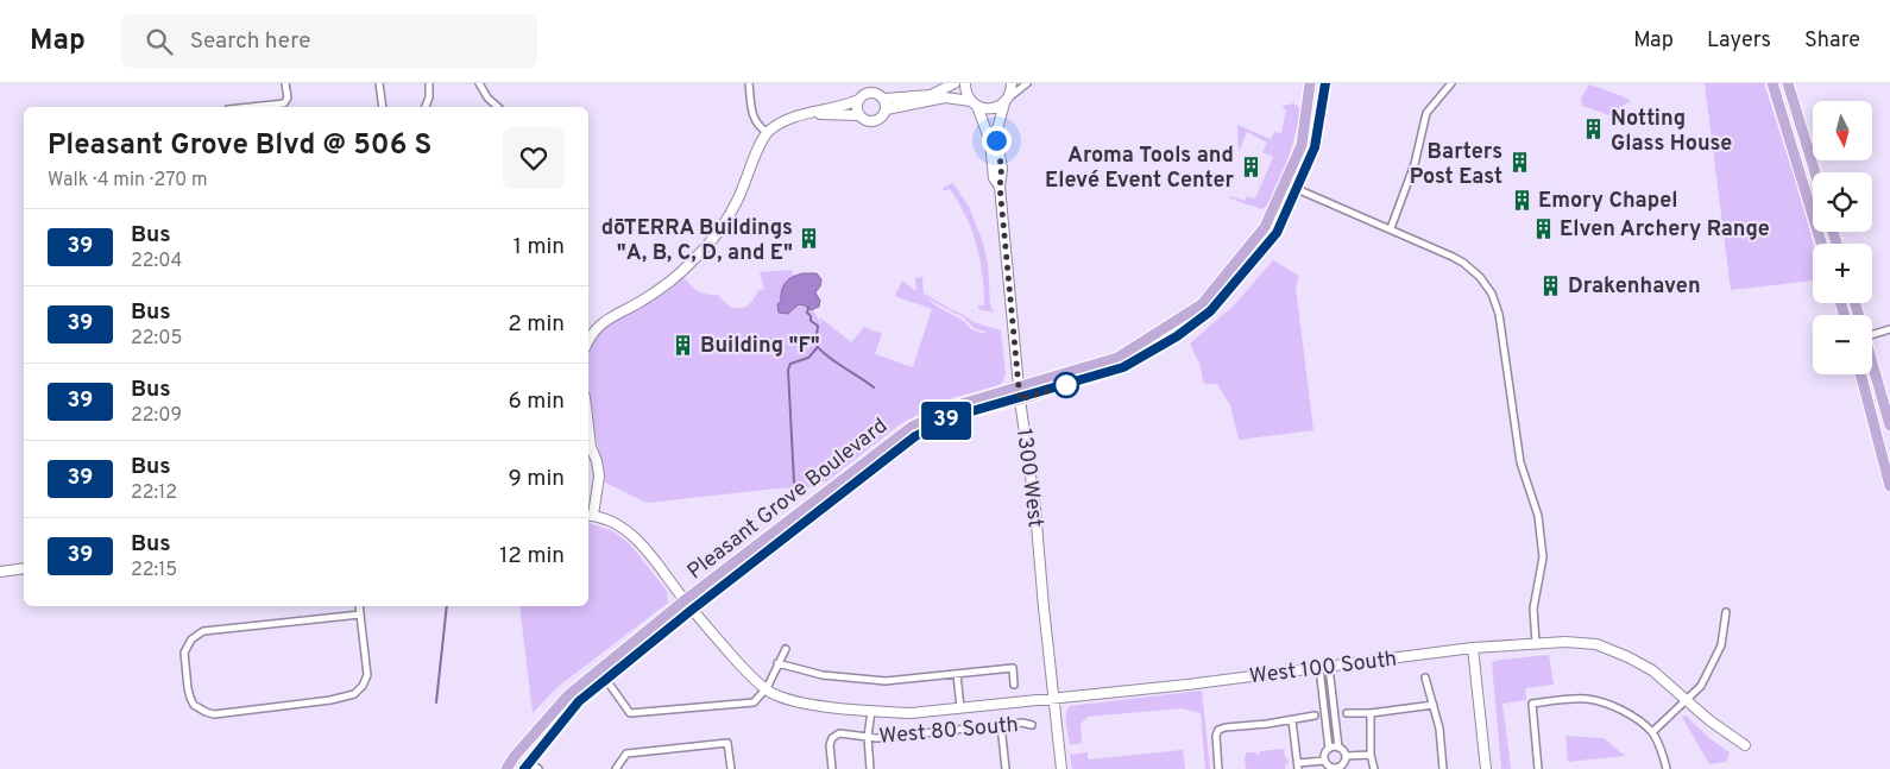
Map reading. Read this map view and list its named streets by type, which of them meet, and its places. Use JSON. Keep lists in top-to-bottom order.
{
  "streets": {
    "main road": ["Pleasant Grove Boulevard"],
    "street": ["1300 West", "West 100 South", "West 80 South"]
  },
  "crossings": [
    ["1300 West", "Pleasant Grove Boulevard"],
    ["1300 West", "West 100 South"],
    ["Pleasant Grove Boulevard", "West 100 South"]
  ],
  "places": {
    "building": [
      "Notting Glass House",
      "Barters Post East",
      "Aroma Tools and Elevé Event Center",
      "Emory Chapel",
      "Elven Archery Range",
      "dōTERRA Buildings \"A, B, C, D, and E\"",
      "Drakenhaven",
      "Building \"F\""
    ]
  },
  "lines": ["bus line 39"],
  "north": "bottom",
  "page": {
    "header": "Map",
    "search": "Search here",
    "nav": ["Map", "Layers", "Share"],
    "on_map": "39",
    "map_buttons": ["+", "−"],
    "heading": ["Pleasant Grove Blvd @ 506 S", "Walk · 4 min · 270 m"],
    "list": [
      {
        "mark": "39",
        "name": "Bus",
        "note": "22:04",
        "value": "1 min"
      },
      {
        "mark": "39",
        "name": "Bus",
        "note": "22:05",
        "value": "2 min"
      },
      {
        "mark": "39",
        "name": "Bus",
        "note": "22:09",
        "value": "6 min"
      },
      {
        "mark": "39",
        "name": "Bus",
        "note": "22:12",
        "value": "9 min"
      },
      {
        "mark": "39",
        "name": "Bus",
        "note": "22:15",
        "value": "12 min"
      }
    ]
  }
}
